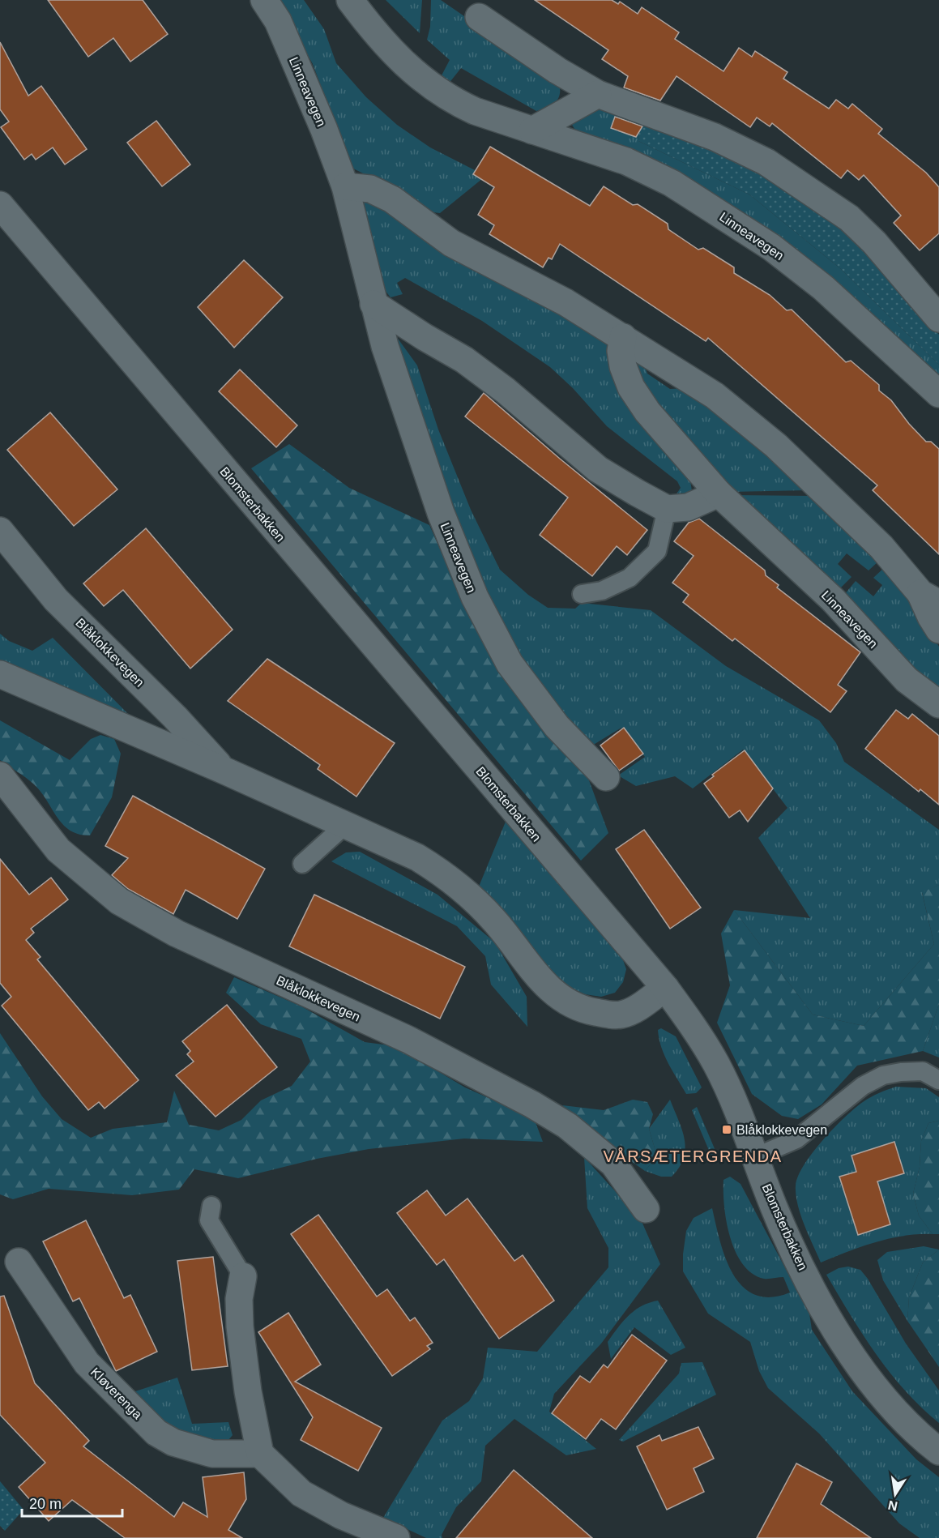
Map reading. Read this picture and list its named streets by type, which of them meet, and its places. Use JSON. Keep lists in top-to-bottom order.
{
  "streets": {
    "street": [
      "Linneavegen",
      "Blomsterbakken",
      "Blåklokkevegen",
      "Kløverenga"
    ]
  },
  "crossings": [
    ["Blomsterbakken", "Blåklokkevegen"]
  ],
  "districts": ["VÅRSÆTERGRENDA"],
  "places": {
    "transit": ["Blåklokkevegen"]
  },
  "scale_bar": "20 m",
  "north": "bottom"
}
